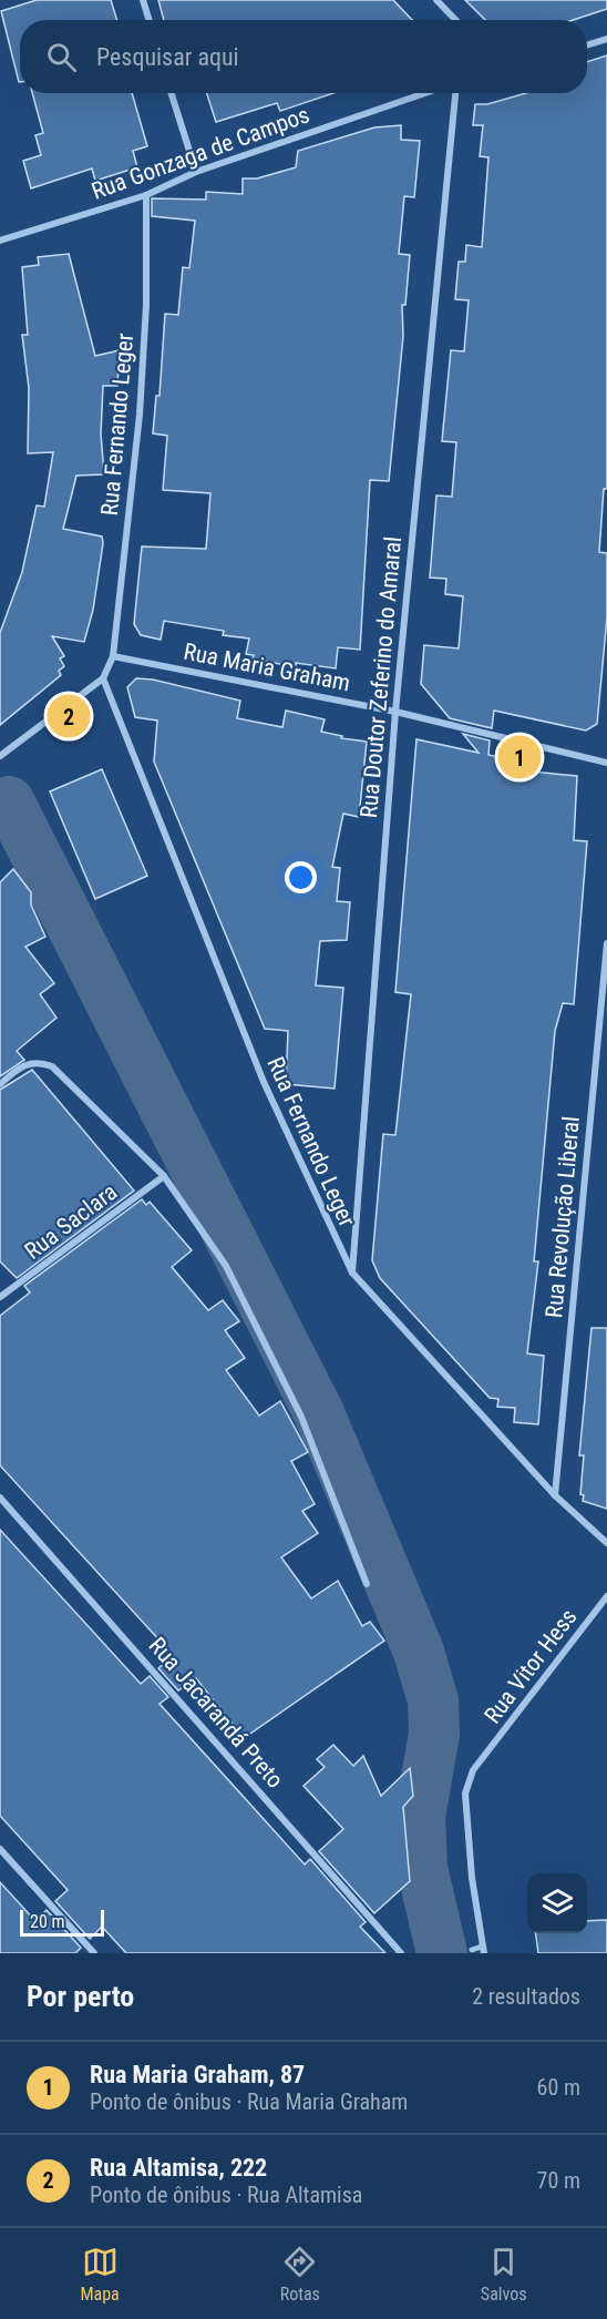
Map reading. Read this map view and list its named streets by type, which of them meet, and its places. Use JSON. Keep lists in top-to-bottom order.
{
  "streets": {
    "street": [
      "Rua Gonzaga de Campos",
      "Rua Fernando Leger",
      "Rua Maria Graham",
      "Rua Doutor Zeferino do Amaral",
      "Rua Revolução Liberal",
      "Rua Saclara",
      "Rua Vitor Hess",
      "Rua Jacarandá Preto"
    ]
  },
  "crossings": [
    ["Rua Gonzaga de Campos", "Rua Fernando Leger"],
    ["Rua Fernando Leger", "Rua Maria Graham"],
    ["Rua Fernando Leger", "Rua Doutor Zeferino do Amaral"],
    ["Rua Fernando Leger", "Rua Revolução Liberal"],
    ["Rua Maria Graham", "Rua Doutor Zeferino do Amaral"]
  ],
  "scale_bar": "20 m",
  "page": {
    "search": "Pesquisar aqui",
    "pins": ["2", "1"],
    "scale": "20 m",
    "heading": ["Por perto", "2 resultados"],
    "list": [
      {
        "mark": "1",
        "name": "Rua Maria Graham, 87",
        "note": "Ponto de ônibus · Rua Maria Graham",
        "value": "60 m"
      },
      {
        "mark": "2",
        "name": "Rua Altamisa, 222",
        "note": "Ponto de ônibus · Rua Altamisa",
        "value": "70 m"
      }
    ],
    "nav": ["Mapa", "Rotas", "Salvos"]
  }
}
